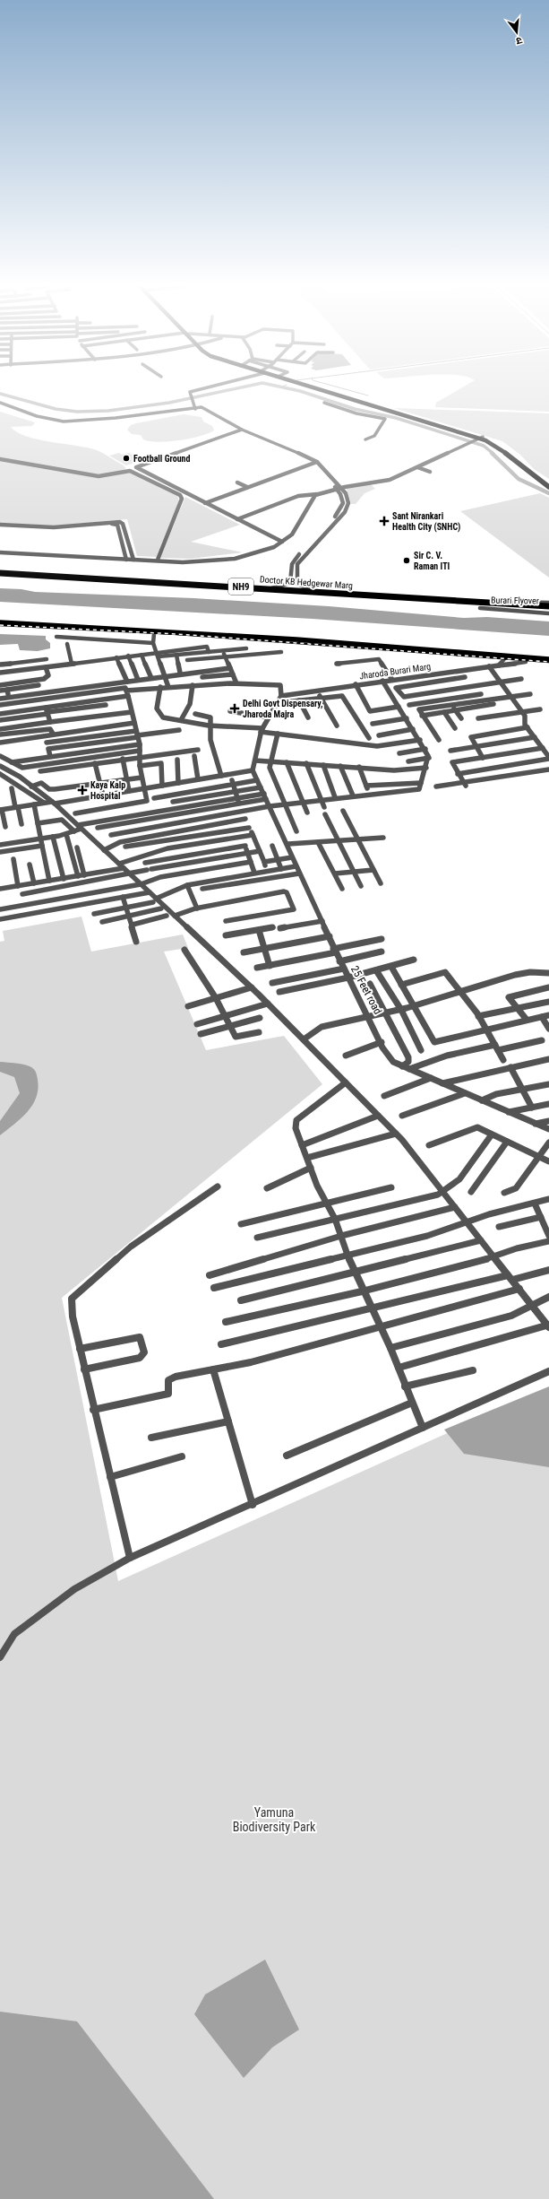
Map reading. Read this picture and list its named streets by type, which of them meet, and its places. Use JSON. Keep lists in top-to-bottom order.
{
  "streets": {
    "highway": ["Doctor KB Hedgewar Marg", "NH9", "Burari Flyover"],
    "street": ["Jharoda Burari Marg", "25 Feet road"]
  },
  "crossings": [
    ["Doctor KB Hedgewar Marg", "Burari Flyover"]
  ],
  "parks": ["Yamuna Biodiversity Park"],
  "places": {
    "other": ["Football Ground", "Sir C. V. Raman ITI"],
    "health": ["Sant Nirankari Health City (SNHC)", "Delhi Govt Dispensary, Jharoda Majra", "Kaya Kalp Hospital"]
  },
  "north": "bottom"
}
